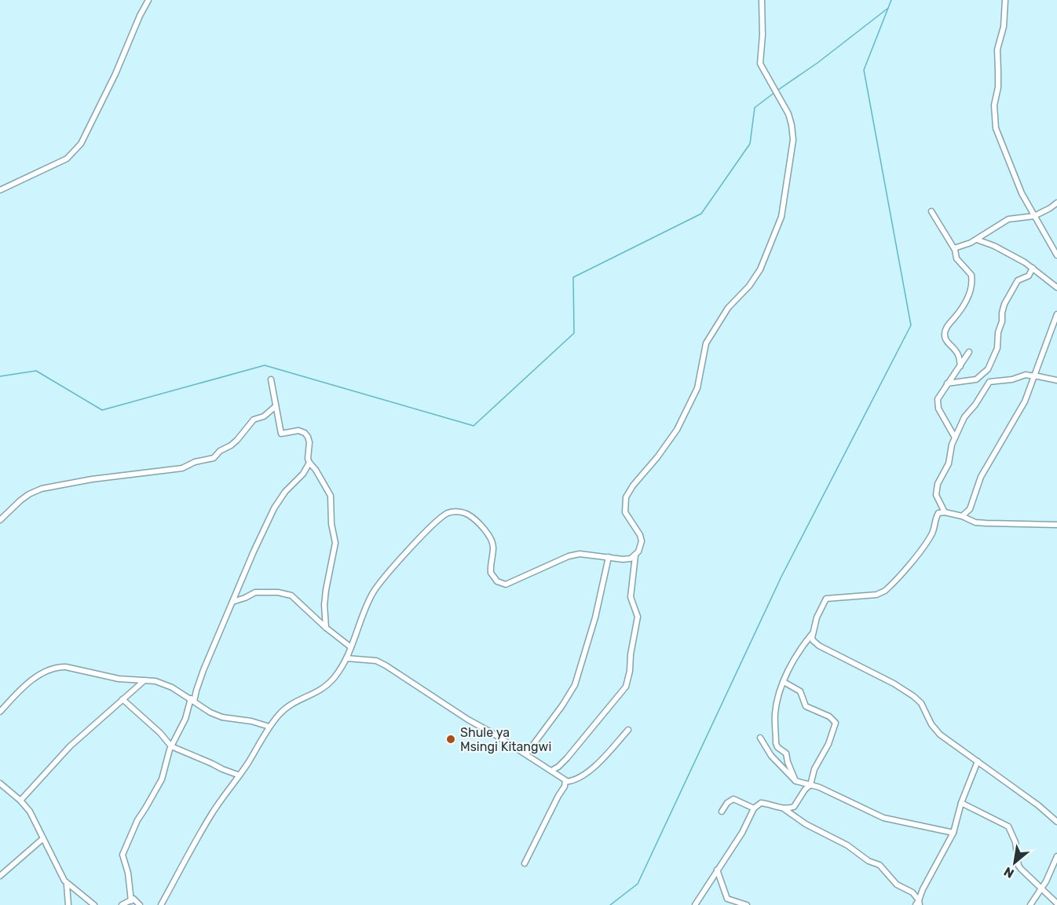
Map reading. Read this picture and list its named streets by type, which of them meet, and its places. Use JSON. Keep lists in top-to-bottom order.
{
  "places": ["Shule ya Msingi Kitangwi"],
  "north": "bottom left"
}
